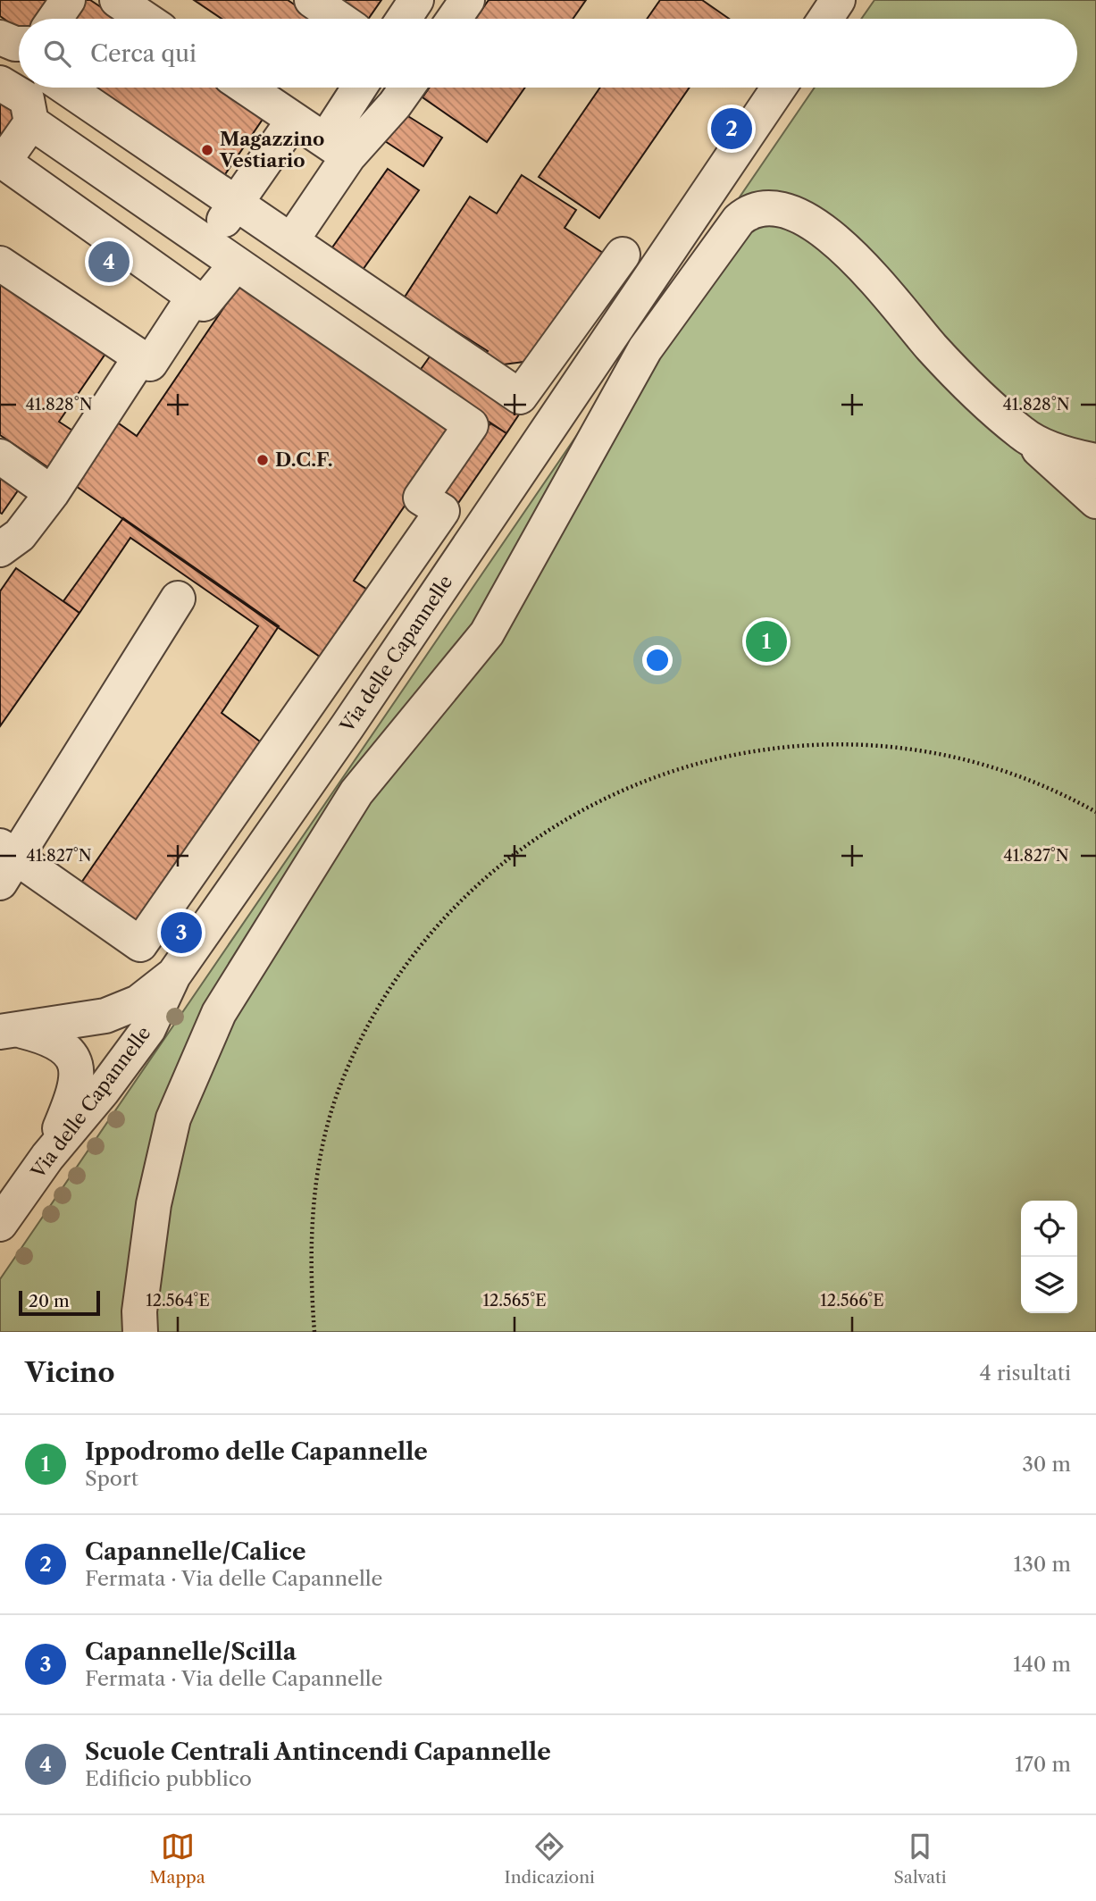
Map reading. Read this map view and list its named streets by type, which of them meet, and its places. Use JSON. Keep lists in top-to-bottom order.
{
  "streets": {
    "street": ["Via delle Capannelle"]
  },
  "places": ["Magazzino Vestiario", "D.C.F."],
  "scale_bar": "20 m",
  "page": {
    "search": "Cerca qui",
    "pins": [
      "2",
      "4",
      "1",
      "3"
    ],
    "scale": "20 m",
    "heading": ["Vicino", "4 risultati"],
    "list": [
      {
        "mark": "1",
        "name": "Ippodromo delle Capannelle",
        "note": "Sport",
        "value": "30 m"
      },
      {
        "mark": "2",
        "name": "Capannelle/Calice",
        "note": "Fermata · Via delle Capannelle",
        "value": "130 m"
      },
      {
        "mark": "3",
        "name": "Capannelle/Scilla",
        "note": "Fermata · Via delle Capannelle",
        "value": "140 m"
      },
      {
        "mark": "4",
        "name": "Scuole Centrali Antincendi Capannelle",
        "note": "Edificio pubblico",
        "value": "170 m"
      }
    ],
    "nav": ["Mappa", "Indicazioni", "Salvati"]
  },
  "coordinates": [
    "41.828°N",
    "41.827°N",
    "12.564°E",
    "12.565°E",
    "12.566°E"
  ]
}
